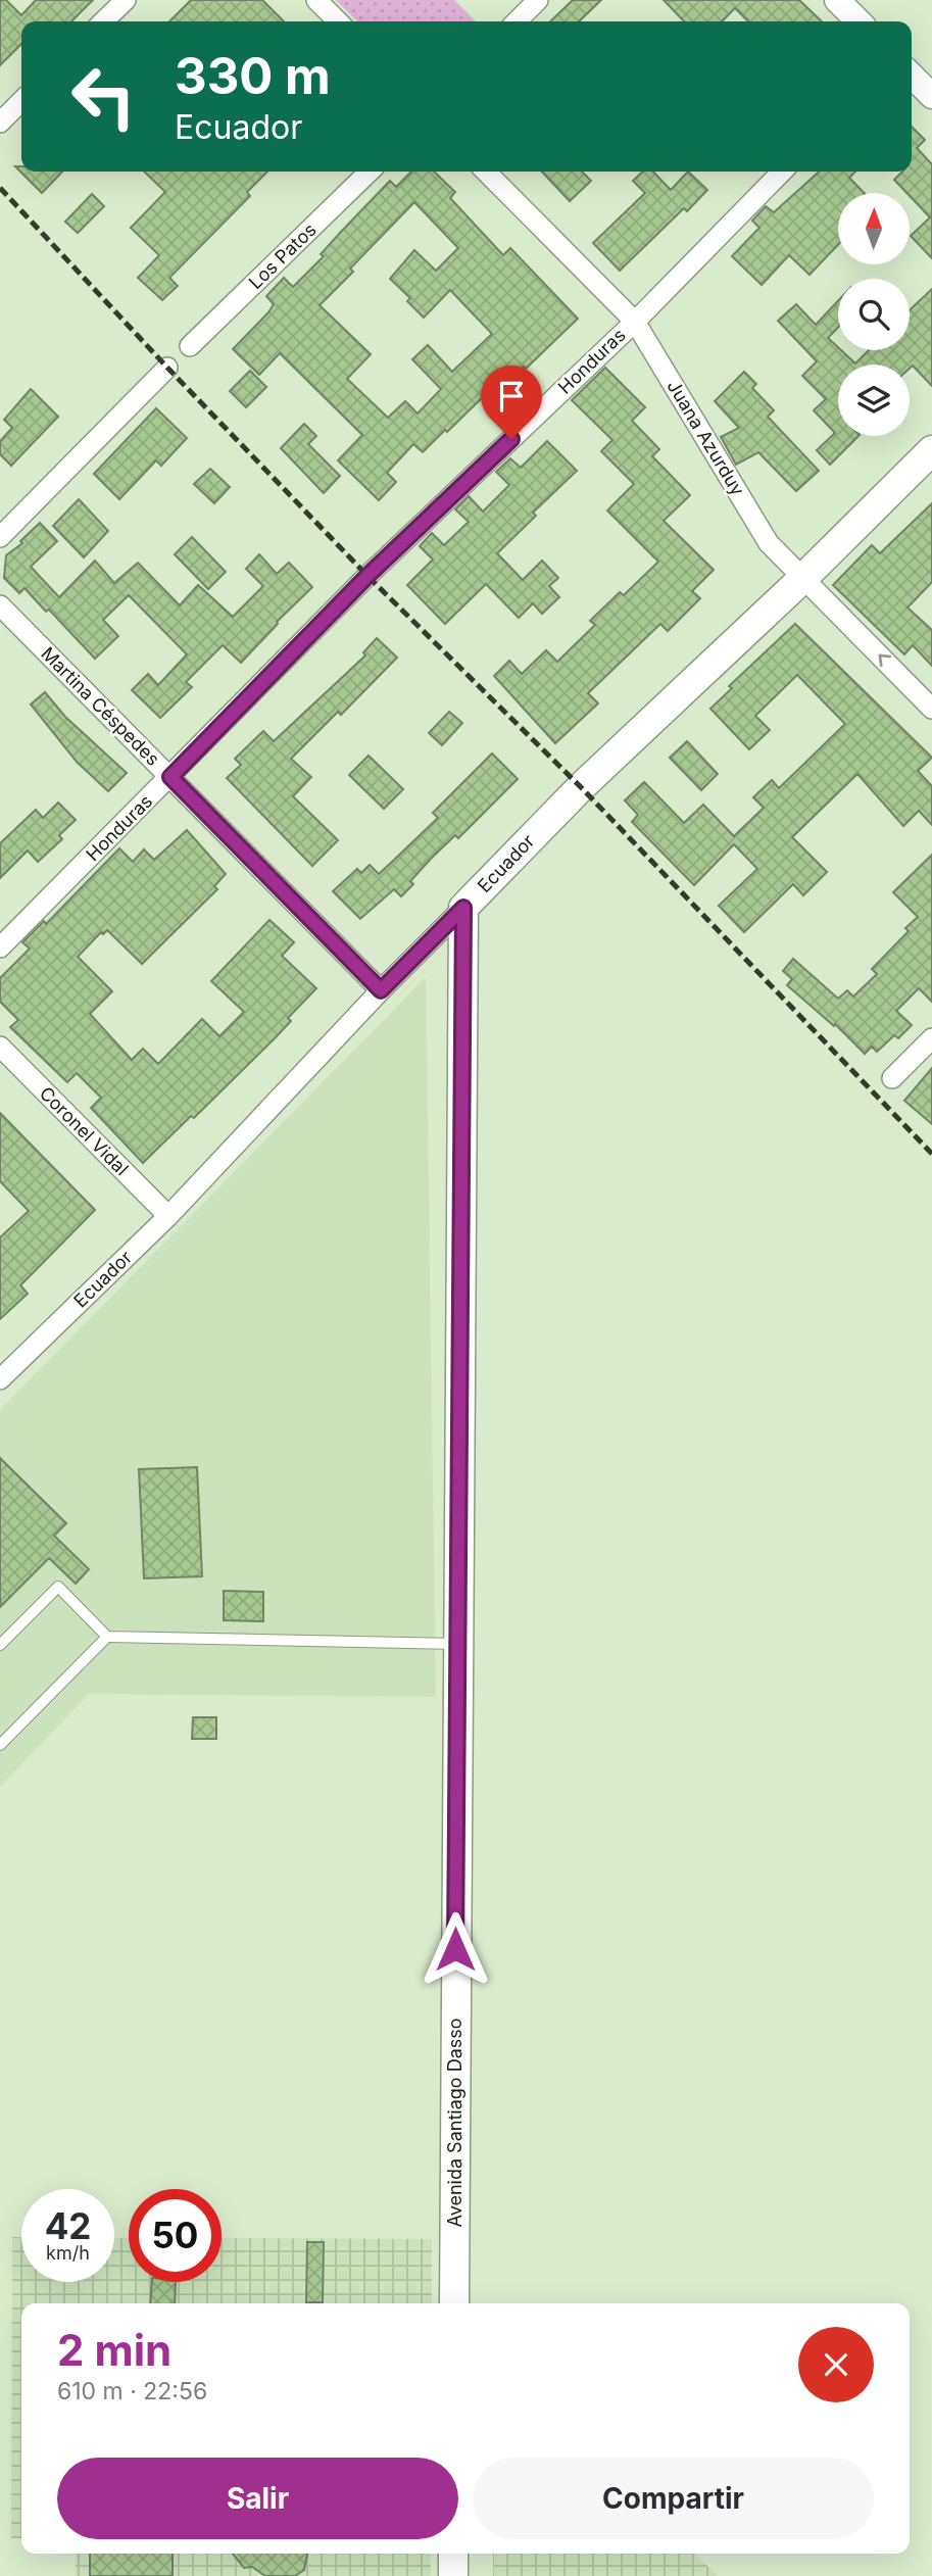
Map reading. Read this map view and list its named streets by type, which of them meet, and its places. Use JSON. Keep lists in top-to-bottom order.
{
  "streets": {
    "main road": ["Ecuador", "Avenida Santiago Dasso"],
    "street": [
      "Los Patos",
      "Honduras",
      "Juana Azurduy",
      "Martina Céspedes",
      "Coronel Vidal"
    ]
  },
  "crossings": [
    ["Honduras", "Juana Azurduy"],
    ["Honduras", "Martina Céspedes"],
    ["Juana Azurduy", "Ecuador"],
    ["Martina Céspedes", "Ecuador"],
    ["Ecuador", "Coronel Vidal"],
    ["Ecuador", "Avenida Santiago Dasso"]
  ],
  "north": "top",
  "page": {
    "turn": ["330 m", "Ecuador"],
    "speed": "42 km/h",
    "limit": "50",
    "heading": ["2 min", "610 m · 22:56"],
    "buttons": ["Salir", "Compartir"]
  }
}
